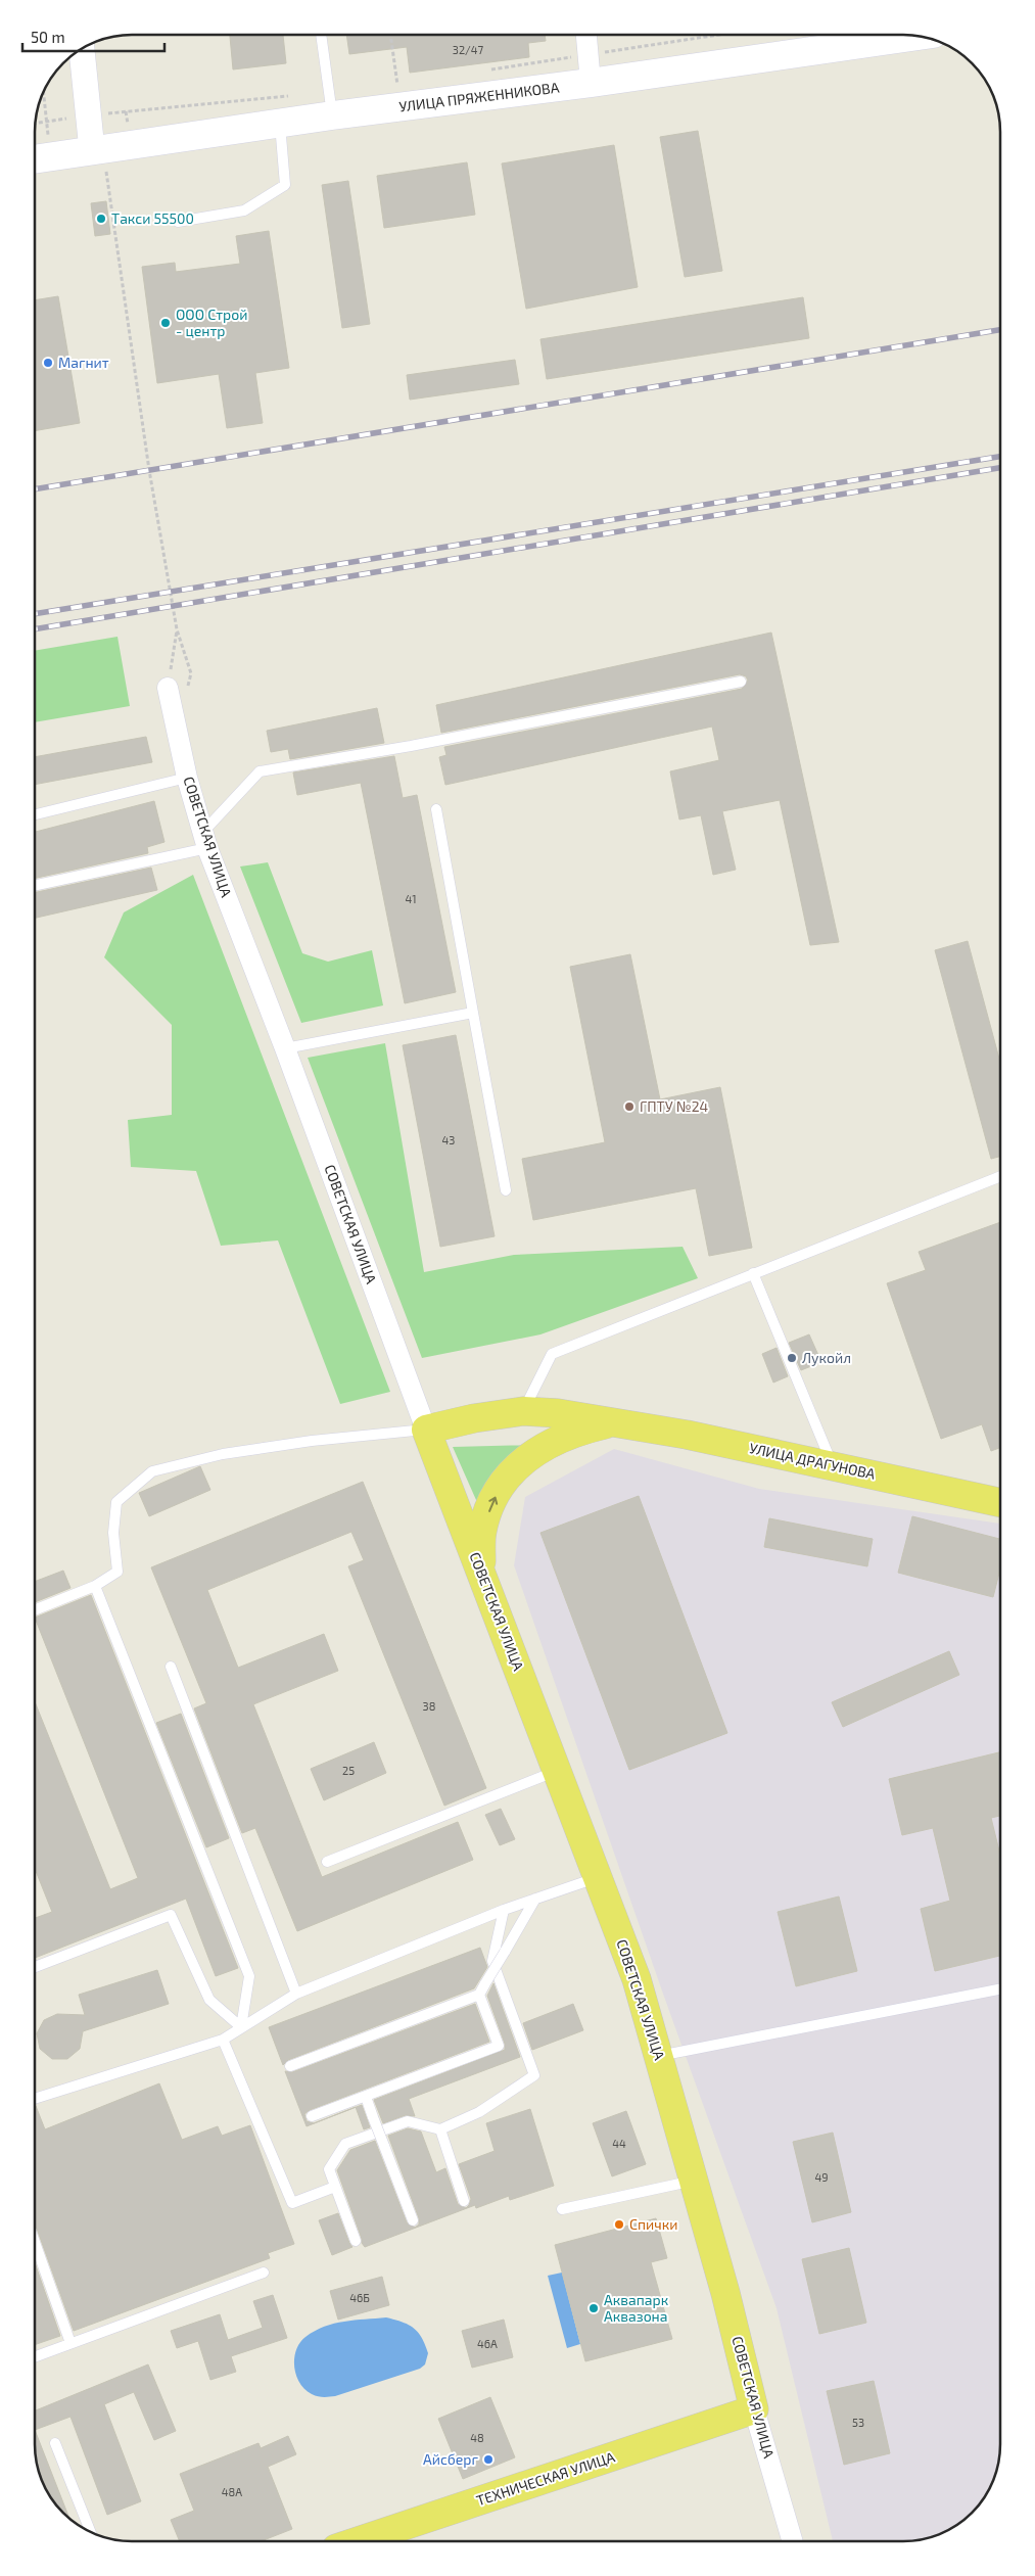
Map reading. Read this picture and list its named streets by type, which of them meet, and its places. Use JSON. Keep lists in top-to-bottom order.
{
  "streets": {
    "main road": [
      "УЛИЦА ПРЯЖЕННИКОВА",
      "СОВЕТСКАЯ УЛИЦА",
      "УЛИЦА ДРАГУНОВА",
      "ТЕХНИЧЕСКАЯ УЛИЦА"
    ]
  },
  "crossings": [
    ["СОВЕТСКАЯ УЛИЦА", "УЛИЦА ДРАГУНОВА"],
    ["СОВЕТСКАЯ УЛИЦА", "ТЕХНИЧЕСКАЯ УЛИЦА"]
  ],
  "places": [
    "Такси 55500",
    "ООО Строй - центр",
    "Магнит",
    "ГПТУ №24",
    "Лукойл",
    "Спички",
    "Аквапарк Аквазона",
    "Айсберг"
  ],
  "house_numbers": [
    "32/47",
    "41",
    "43",
    "38",
    "25",
    "44",
    "49",
    "46Б",
    "46А",
    "53",
    "48",
    "48А"
  ],
  "scale_bar": "50 m"
}
